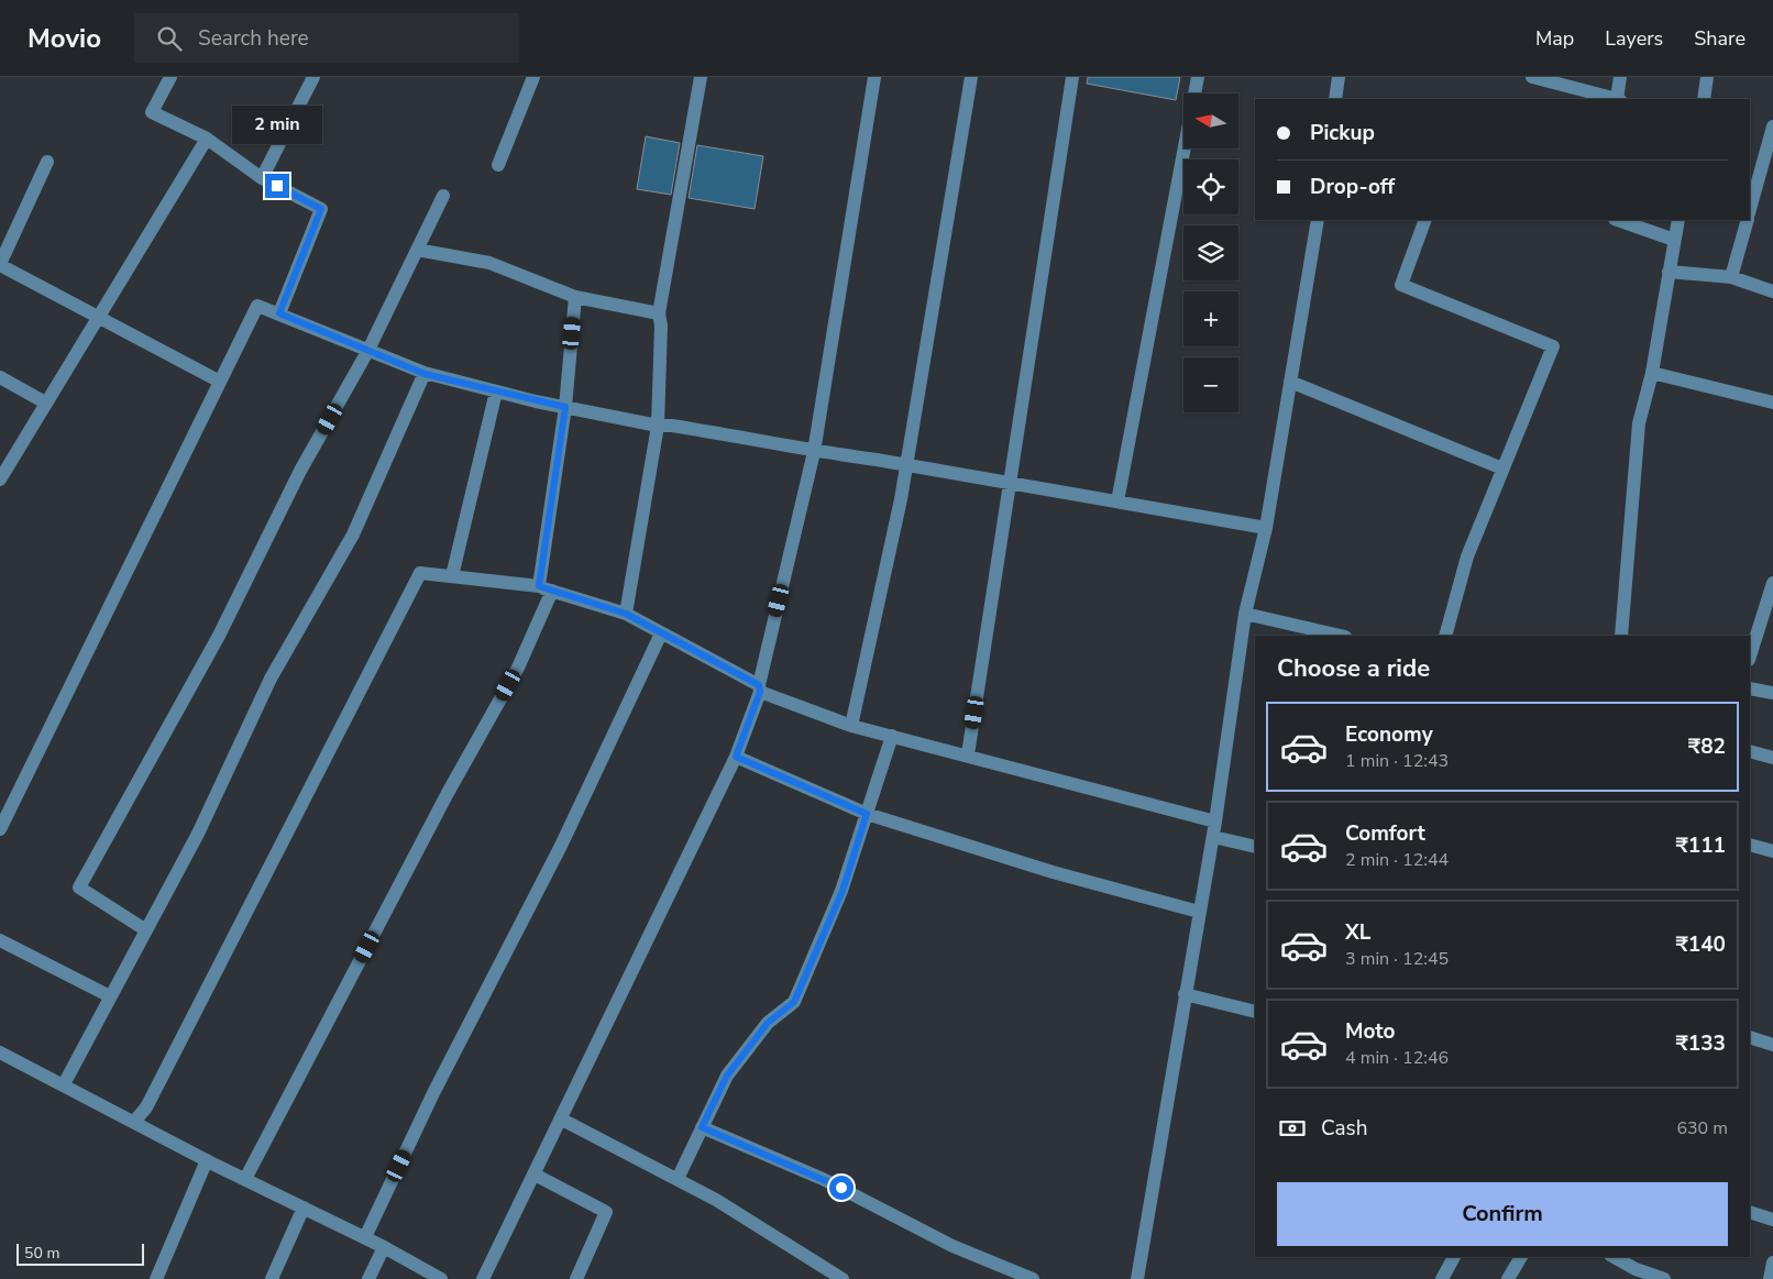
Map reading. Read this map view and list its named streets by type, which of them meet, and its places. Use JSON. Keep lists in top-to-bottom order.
{
  "scale_bar": "50 m",
  "north": "left",
  "page": {
    "header": "Movio",
    "search": "Search here",
    "nav": ["Map", "Layers", "Share"],
    "map_buttons": ["+", "−"],
    "banner": ["Pickup", "Drop-off"],
    "bubble": "2 min",
    "heading": "Choose a ride",
    "list": [
      {
        "name": "Economy",
        "note": "1 min · 12:43",
        "value": "₹82"
      },
      {
        "name": "Comfort",
        "note": "2 min · 12:44",
        "value": "₹111"
      },
      {
        "name": "XL",
        "note": "3 min · 12:45",
        "value": "₹140"
      },
      {
        "name": "Moto",
        "note": "4 min · 12:46",
        "value": "₹133"
      }
    ],
    "pay": ["Cash", "630 m"],
    "buttons": "Confirm",
    "scale": "50 m"
  }
}
